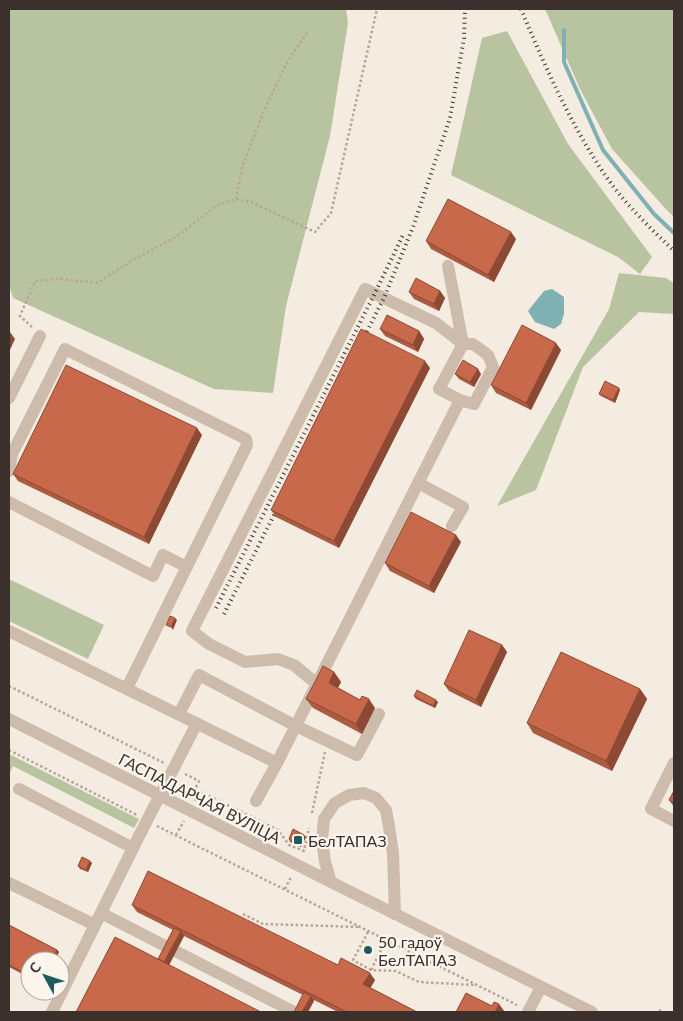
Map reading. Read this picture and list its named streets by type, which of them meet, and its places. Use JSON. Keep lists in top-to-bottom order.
{
  "streets": {
    "street": ["ГАСПАДАРЧАЯ ВУЛІЦА"]
  },
  "places": {
    "transit": ["БелТАПАЗ"],
    "other": ["50 гадоў БелТАПАЗ"]
  },
  "north": "top left"
}
